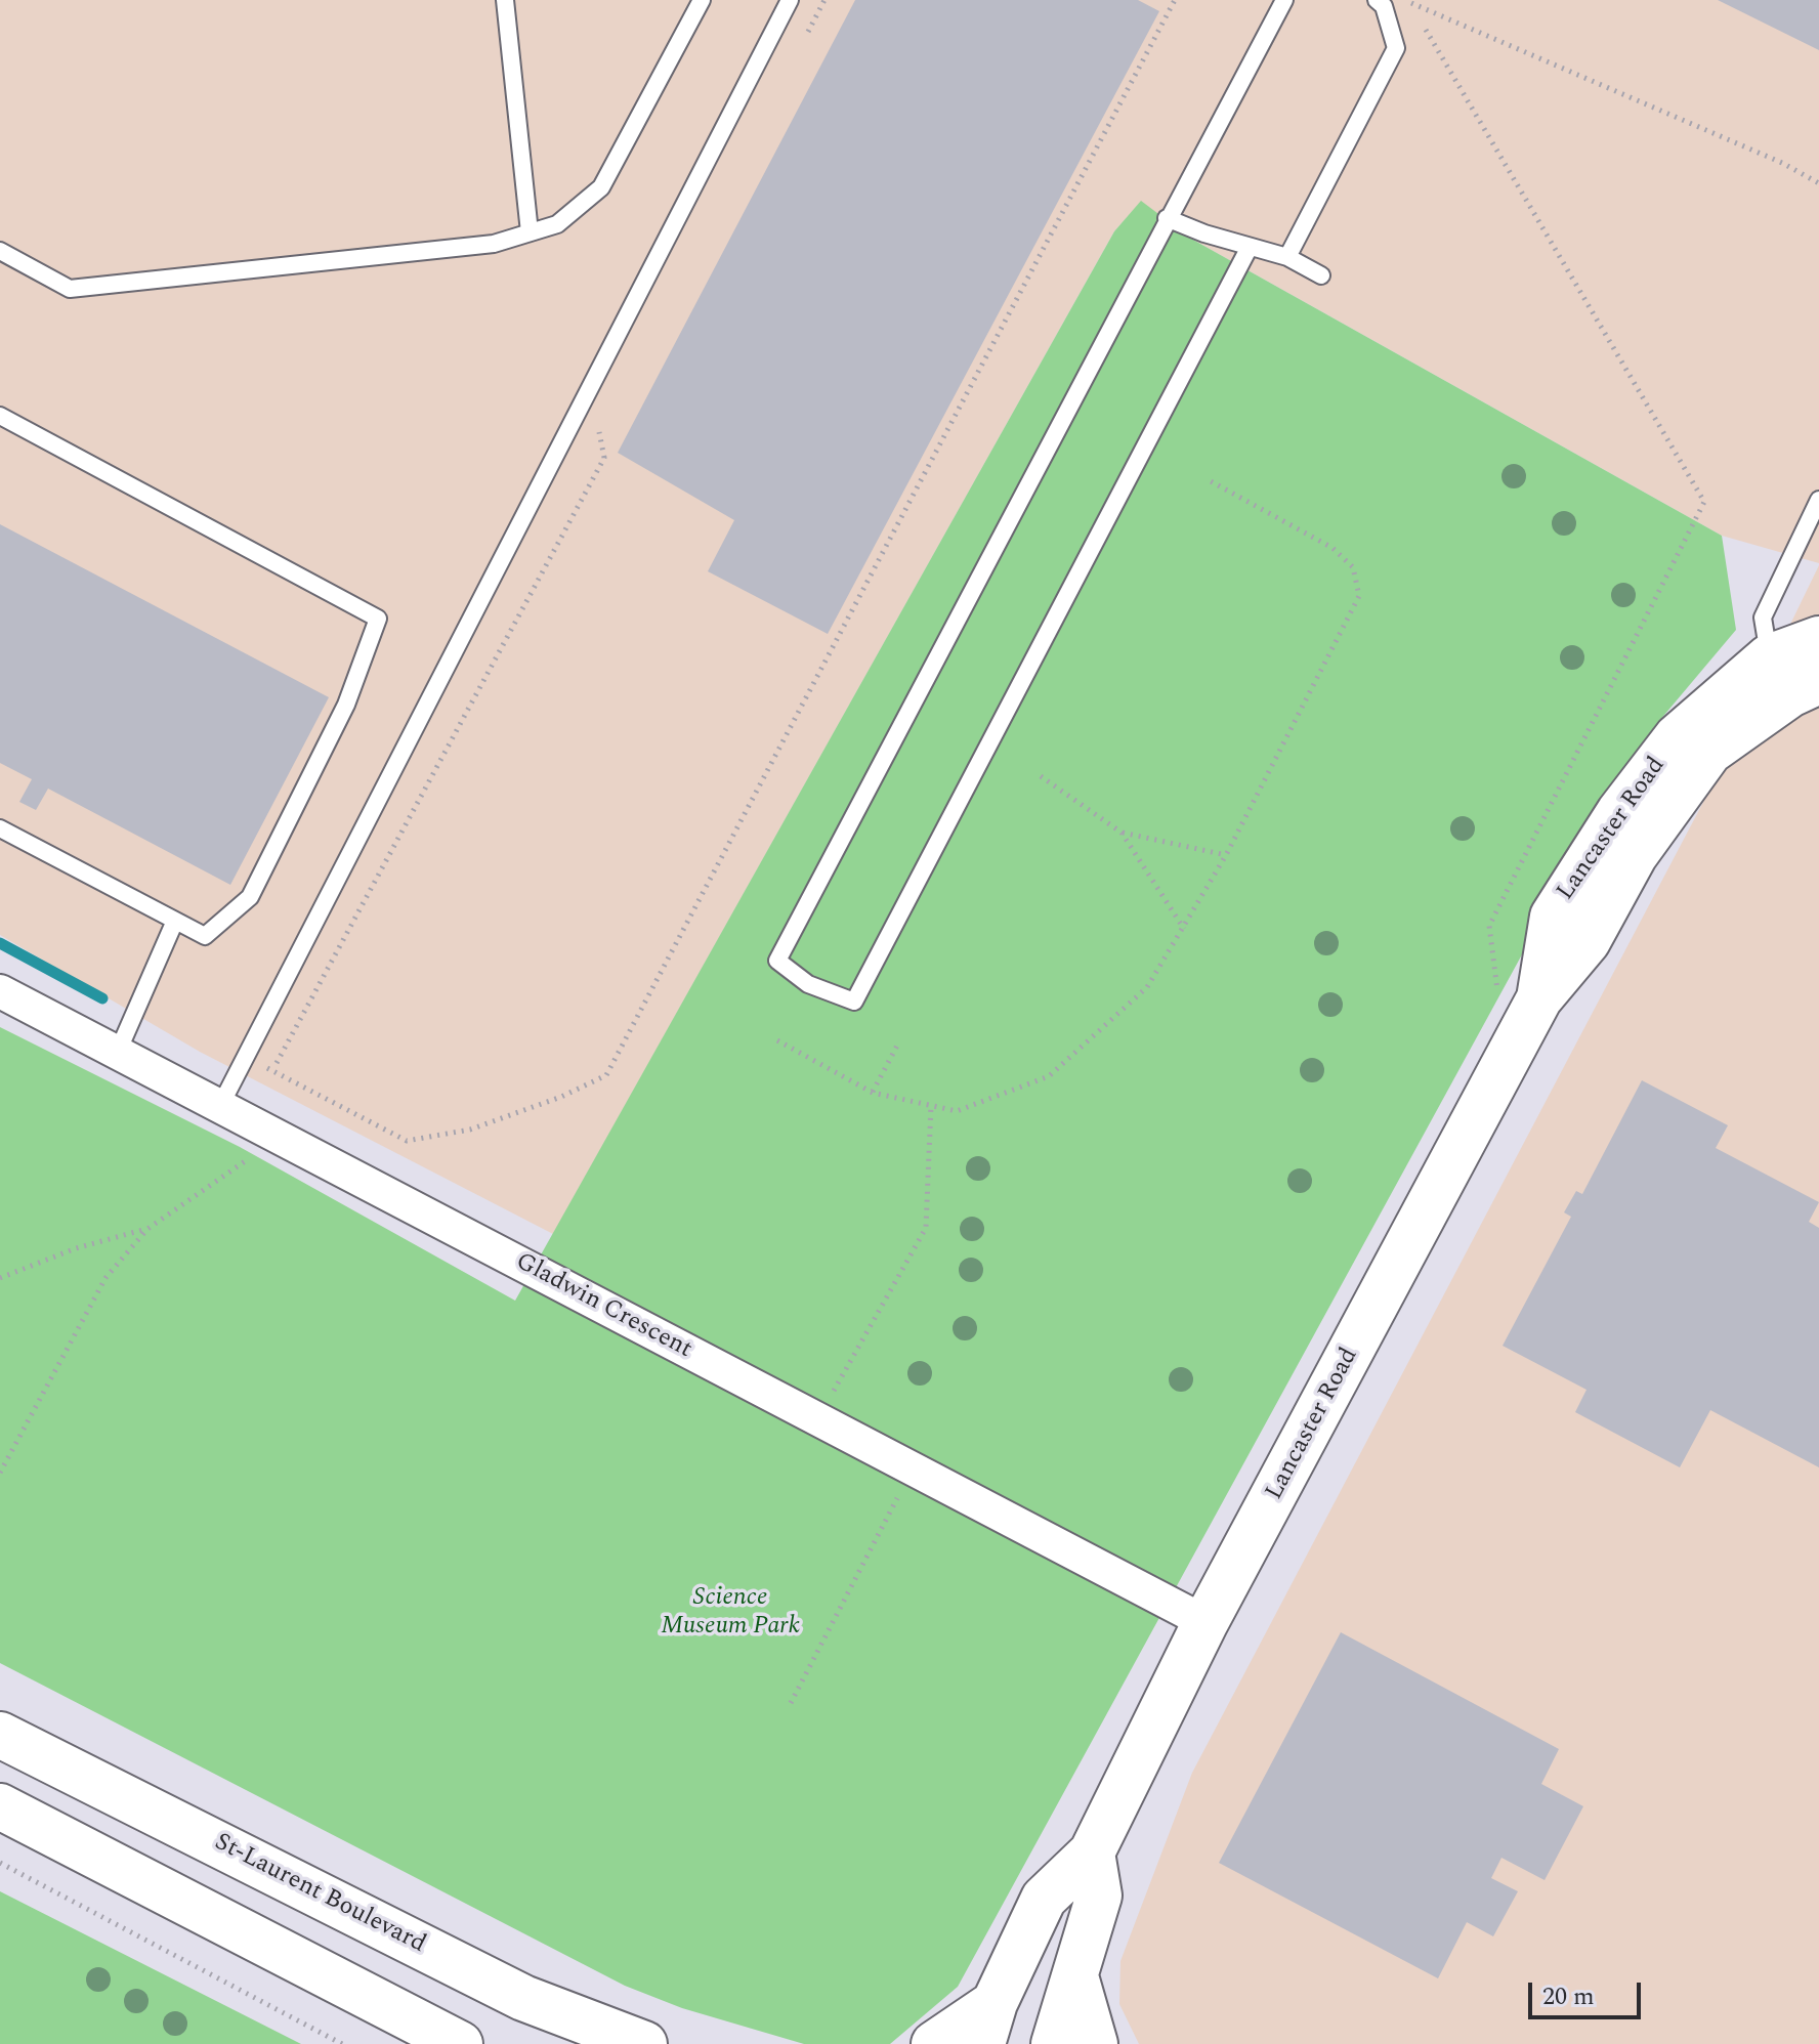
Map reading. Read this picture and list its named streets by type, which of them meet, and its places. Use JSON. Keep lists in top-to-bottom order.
{
  "streets": {
    "street": ["Lancaster Road", "Gladwin Crescent", "St-Laurent Boulevard"]
  },
  "crossings": [
    ["Lancaster Road", "Gladwin Crescent"]
  ],
  "parks": ["Science Museum Park"],
  "scale_bar": "20 m"
}
